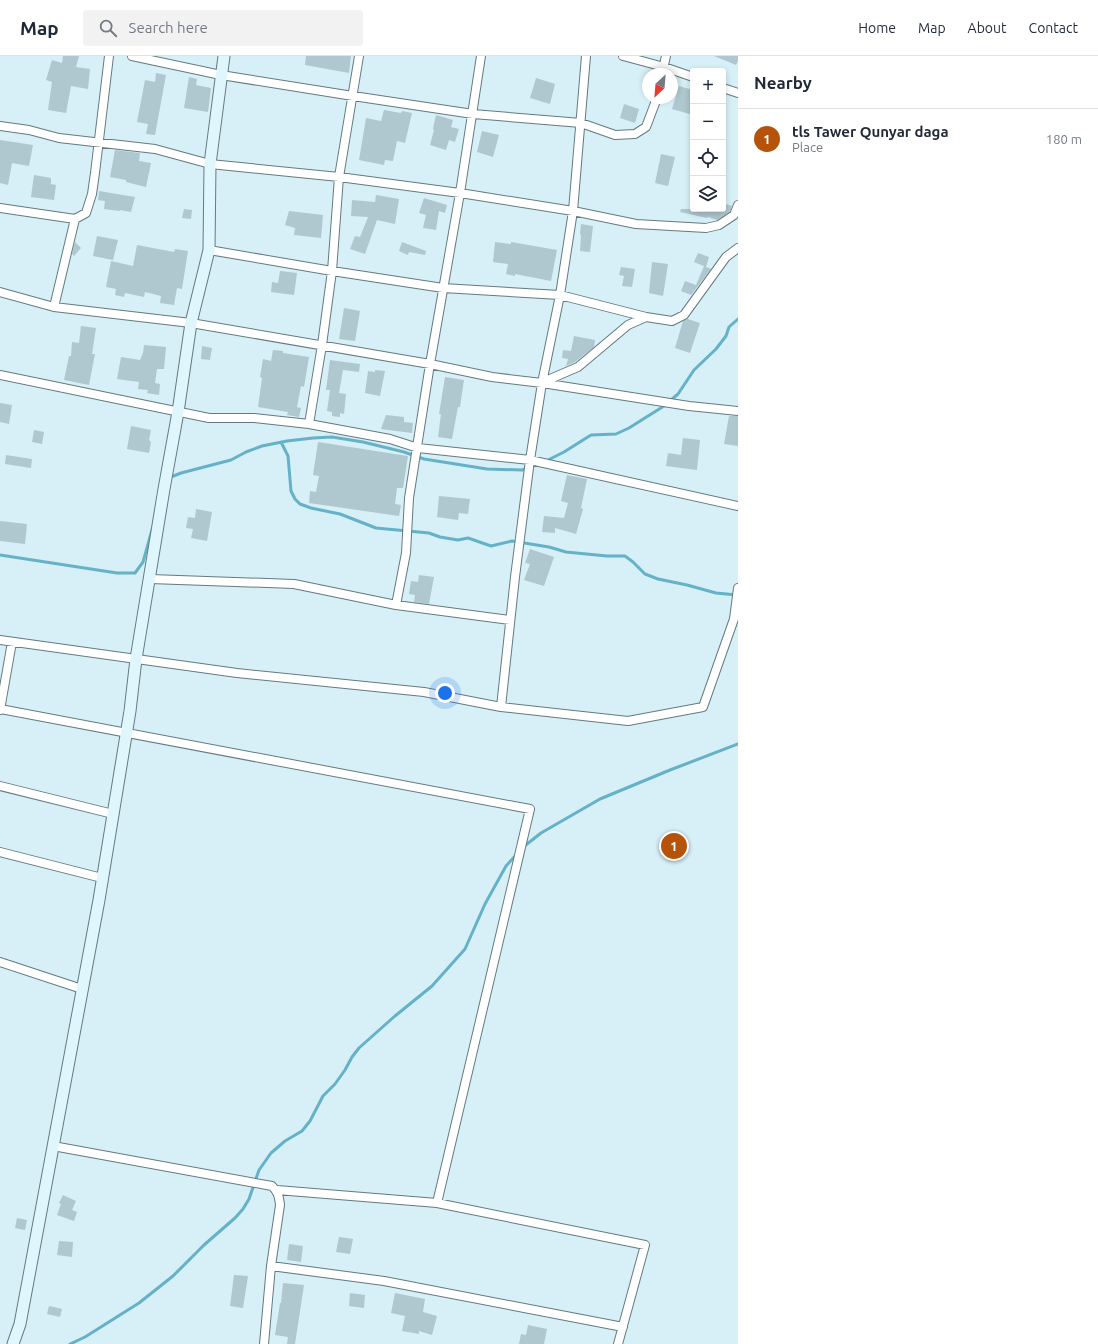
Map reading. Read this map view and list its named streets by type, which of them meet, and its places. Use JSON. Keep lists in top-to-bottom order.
{
  "north": "bottom left",
  "page": {
    "header": "Map",
    "search": "Search here",
    "nav": [
      "Home",
      "Map",
      "About",
      "Contact"
    ],
    "heading": "Nearby",
    "map_buttons": ["+", "−"],
    "list": [
      {
        "mark": "1",
        "name": "tls Tawer Qunyar daga",
        "note": "Place",
        "value": "180 m"
      }
    ],
    "pins": "1"
  }
}
